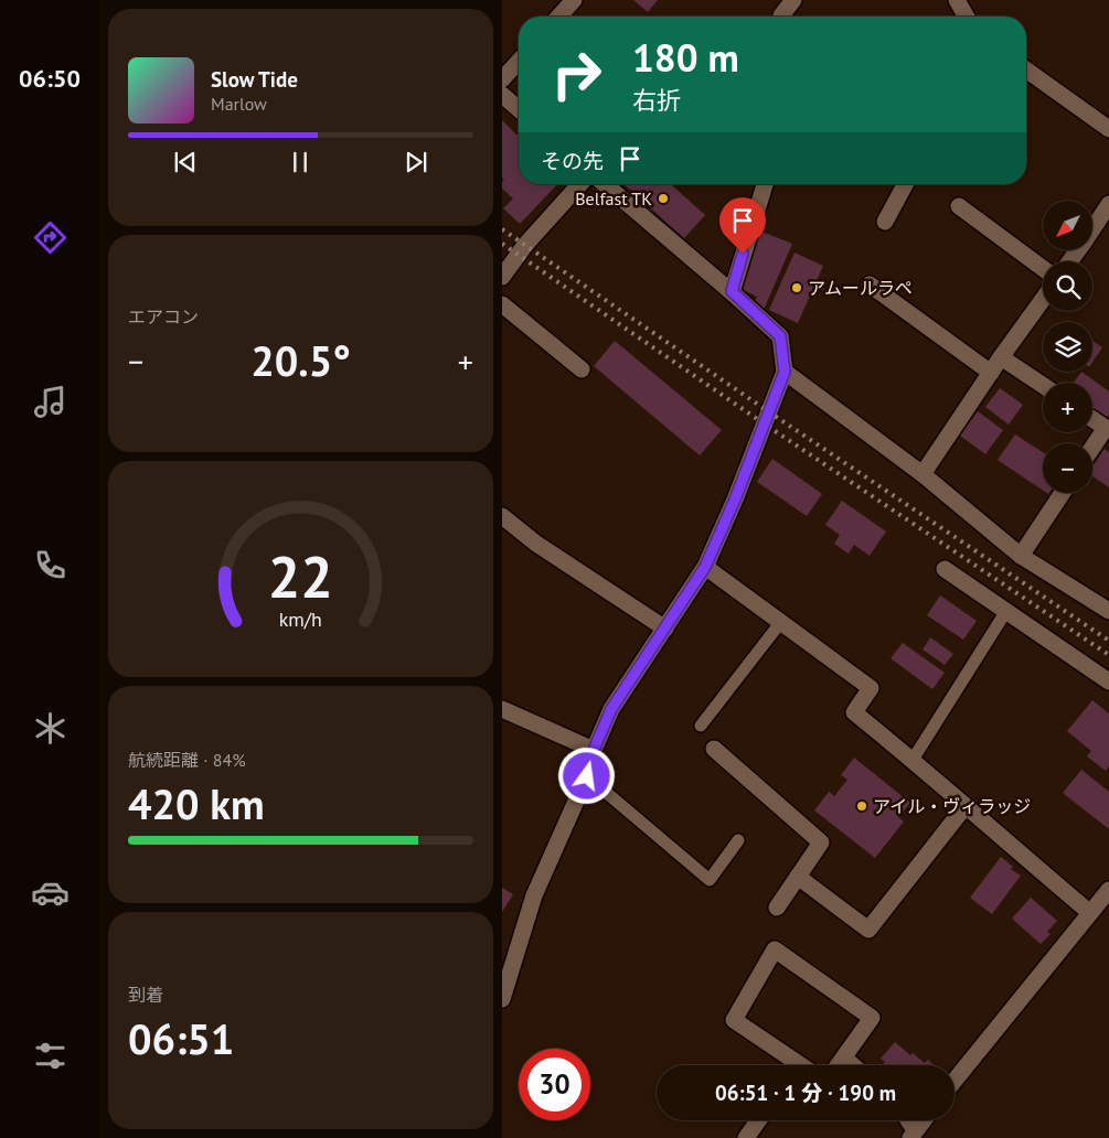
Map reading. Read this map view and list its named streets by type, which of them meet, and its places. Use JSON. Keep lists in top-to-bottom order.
{
  "places": ["Belfast TK", "アムールラペ", "アイル・ヴィラッジ"],
  "north": "bottom left",
  "page": {
    "tabs": "06:50",
    "turn": ["180 m", "右折"],
    "song": ["Slow Tide", "Marlow"],
    "then": "その先",
    "map_buttons": ["+", "−"],
    "tile": [
      "エアコン",
      ["航続距離 · 84%", "420 km"],
      ["到着", "06:51"]
    ],
    "heat": ["−", "20.5°", "+"],
    "limit": "30",
    "trip": "06:51 · 1 分 · 190 m",
    "gauge": ["22", "km/h"]
  }
}
